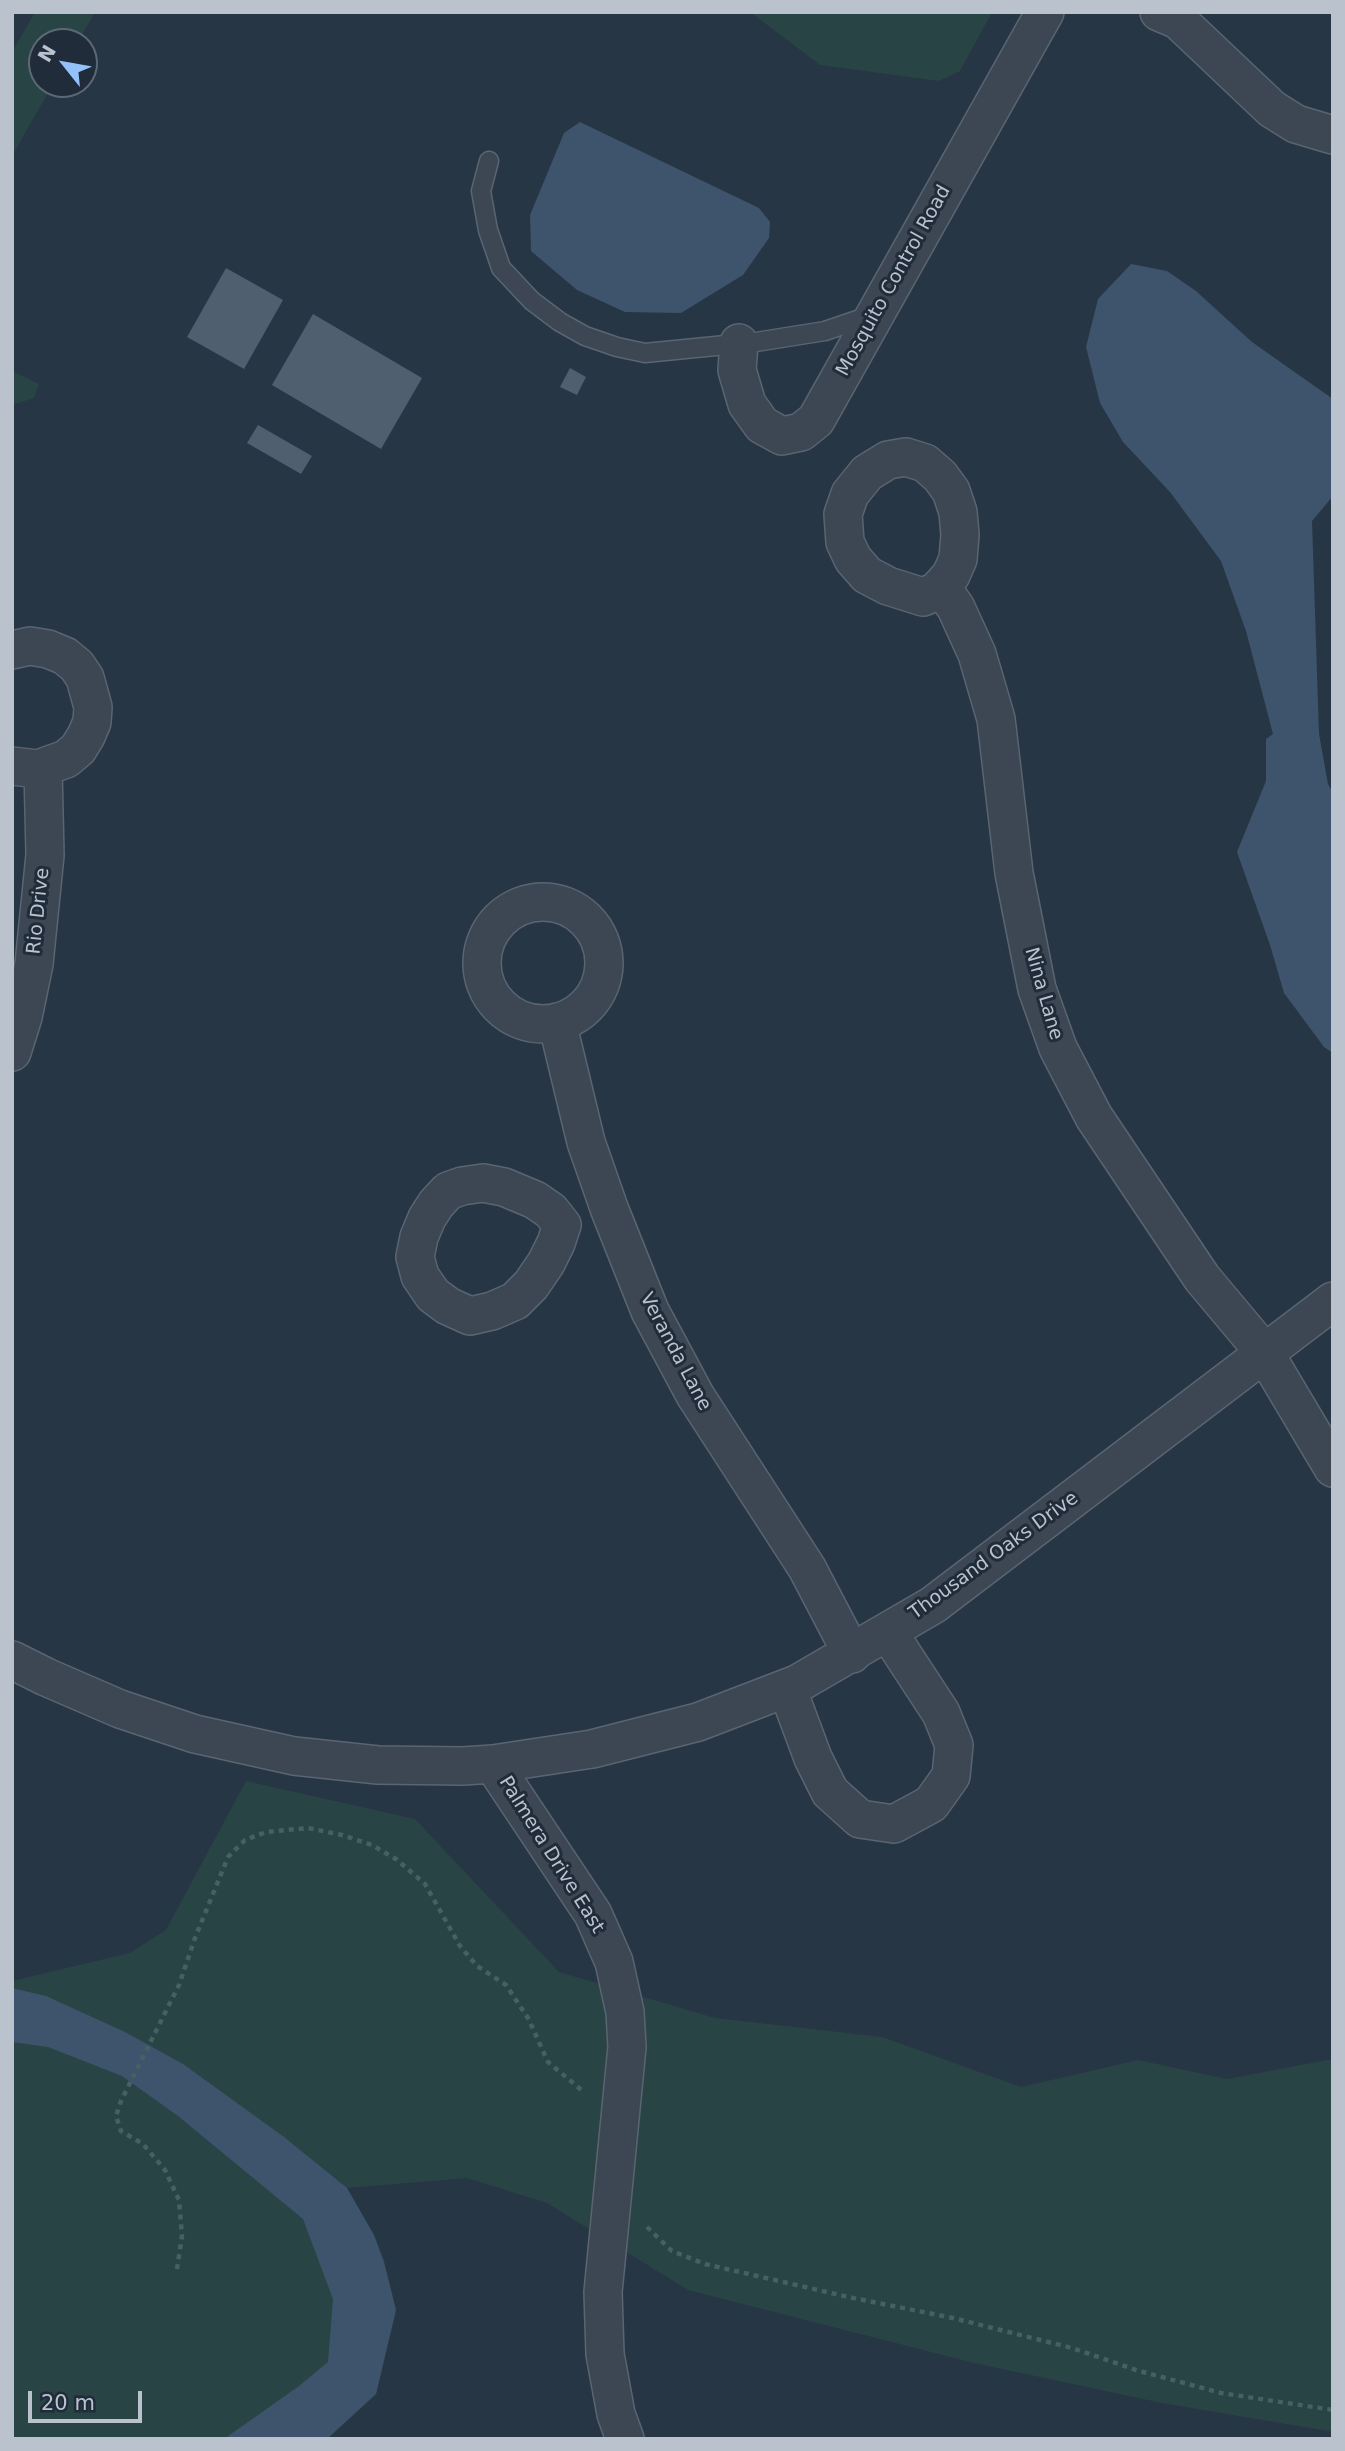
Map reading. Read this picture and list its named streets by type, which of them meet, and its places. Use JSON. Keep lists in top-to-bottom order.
{
  "streets": {
    "street": [
      "Mosquito Control Road",
      "Rio Drive",
      "Nina Lane",
      "Veranda Lane",
      "Thousand Oaks Drive",
      "Palmera Drive East"
    ]
  },
  "crossings": [
    ["Nina Lane", "Thousand Oaks Drive"],
    ["Veranda Lane", "Thousand Oaks Drive"],
    ["Thousand Oaks Drive", "Palmera Drive East"]
  ],
  "scale_bar": "20 m",
  "north": "top left"
}
